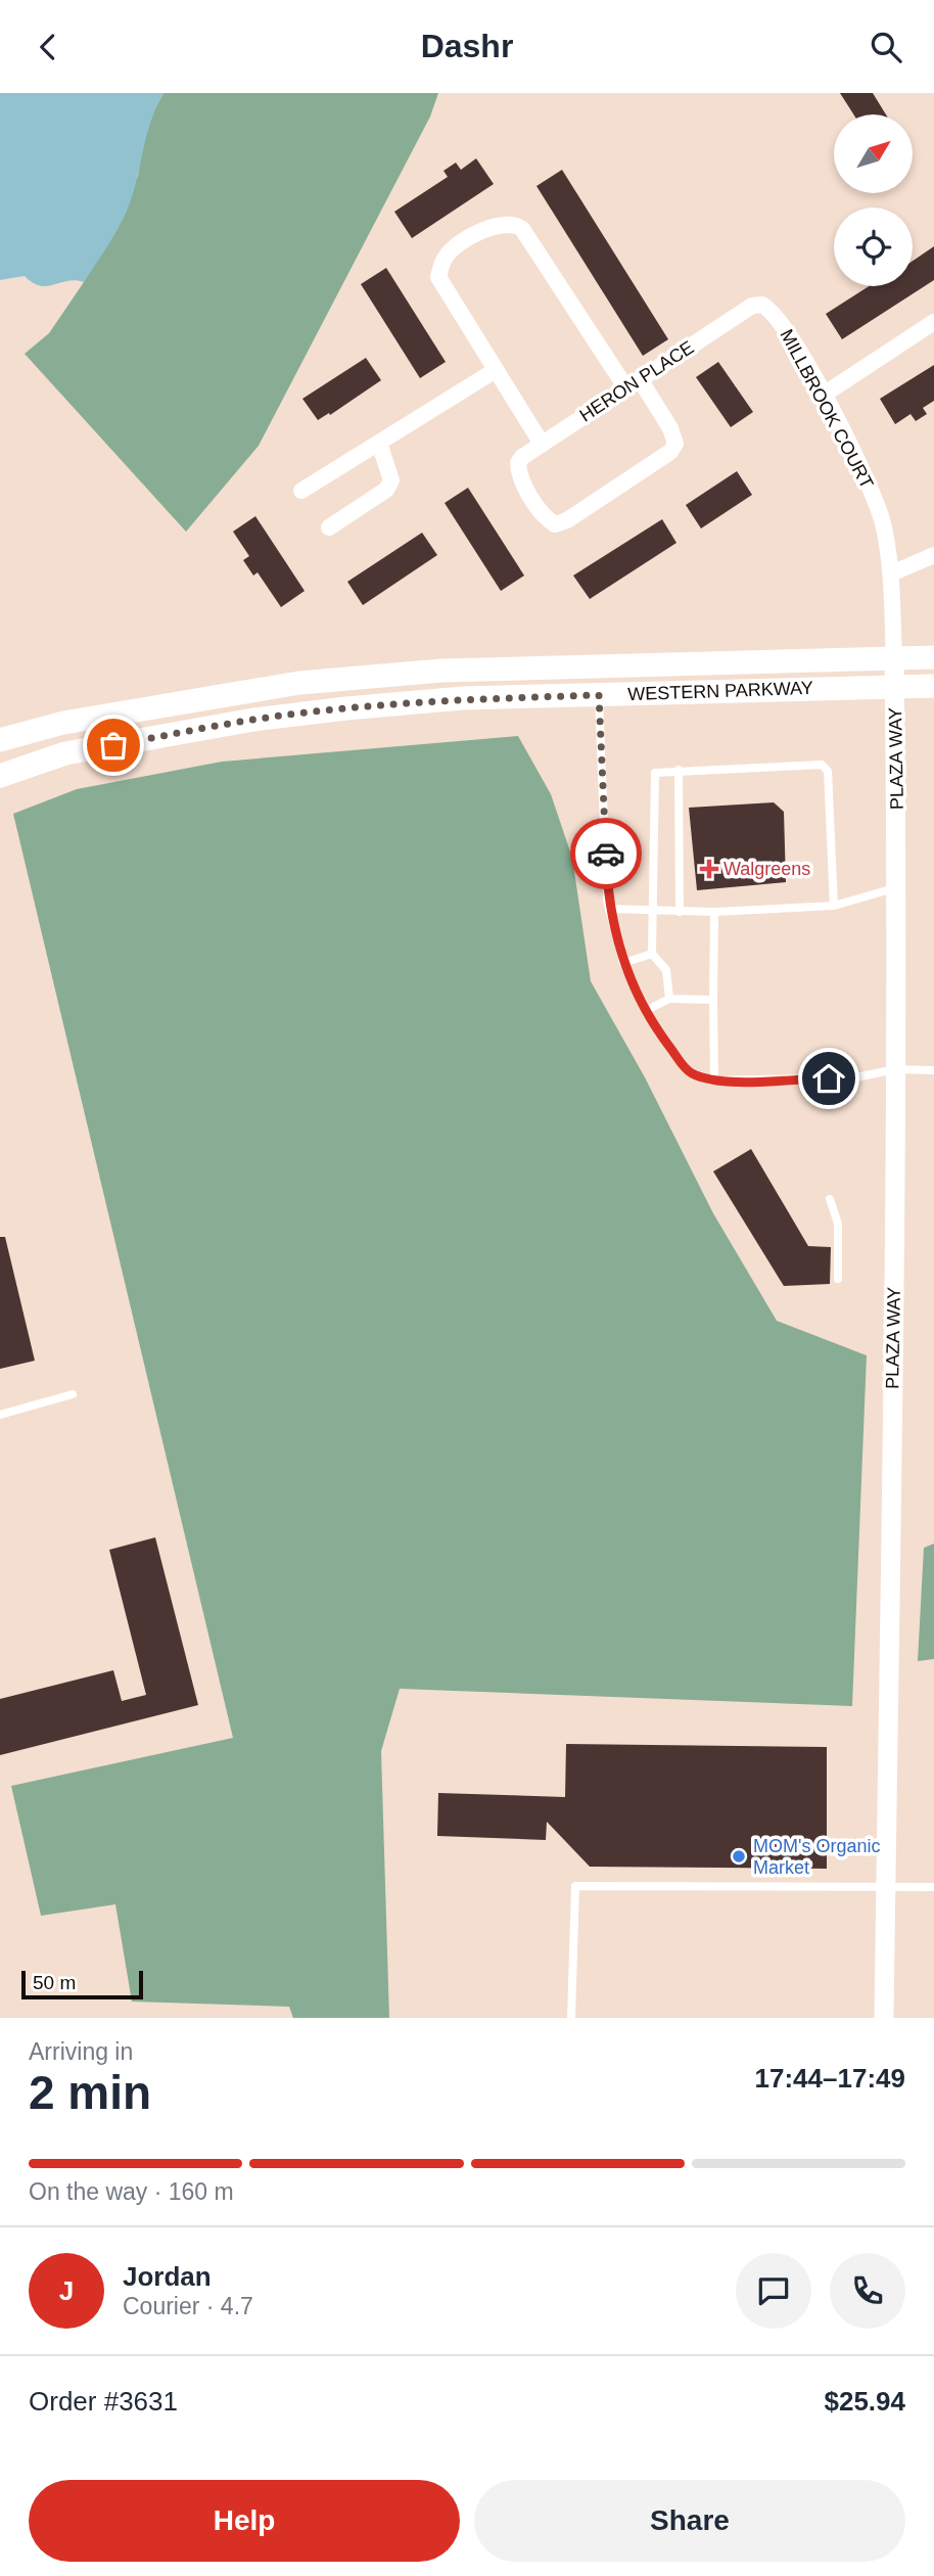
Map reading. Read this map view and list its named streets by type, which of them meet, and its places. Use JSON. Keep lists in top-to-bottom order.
{
  "streets": {
    "main road": ["WESTERN PARKWAY"],
    "street": ["HERON PLACE", "MILLBROOK COURT", "PLAZA WAY"]
  },
  "crossings": [
    ["HERON PLACE", "MILLBROOK COURT"],
    ["MILLBROOK COURT", "WESTERN PARKWAY"],
    ["MILLBROOK COURT", "PLAZA WAY"],
    ["WESTERN PARKWAY", "PLAZA WAY"]
  ],
  "places": {
    "health": ["Walgreens"],
    "other": ["MOM's Organic Market"]
  },
  "scale_bar": "50 m",
  "north": "top right",
  "page": {
    "header": "Dashr",
    "scale": "50 m",
    "heading": ["2 min", "Arriving in", "17:44–17:49"],
    "panel": [
      "Jordan",
      "Courier · 4.7",
      "Order #3631",
      "$25.94"
    ],
    "bar": "On the way · 160 m",
    "round": "J",
    "buttons": ["Help", "Share"]
  }
}
